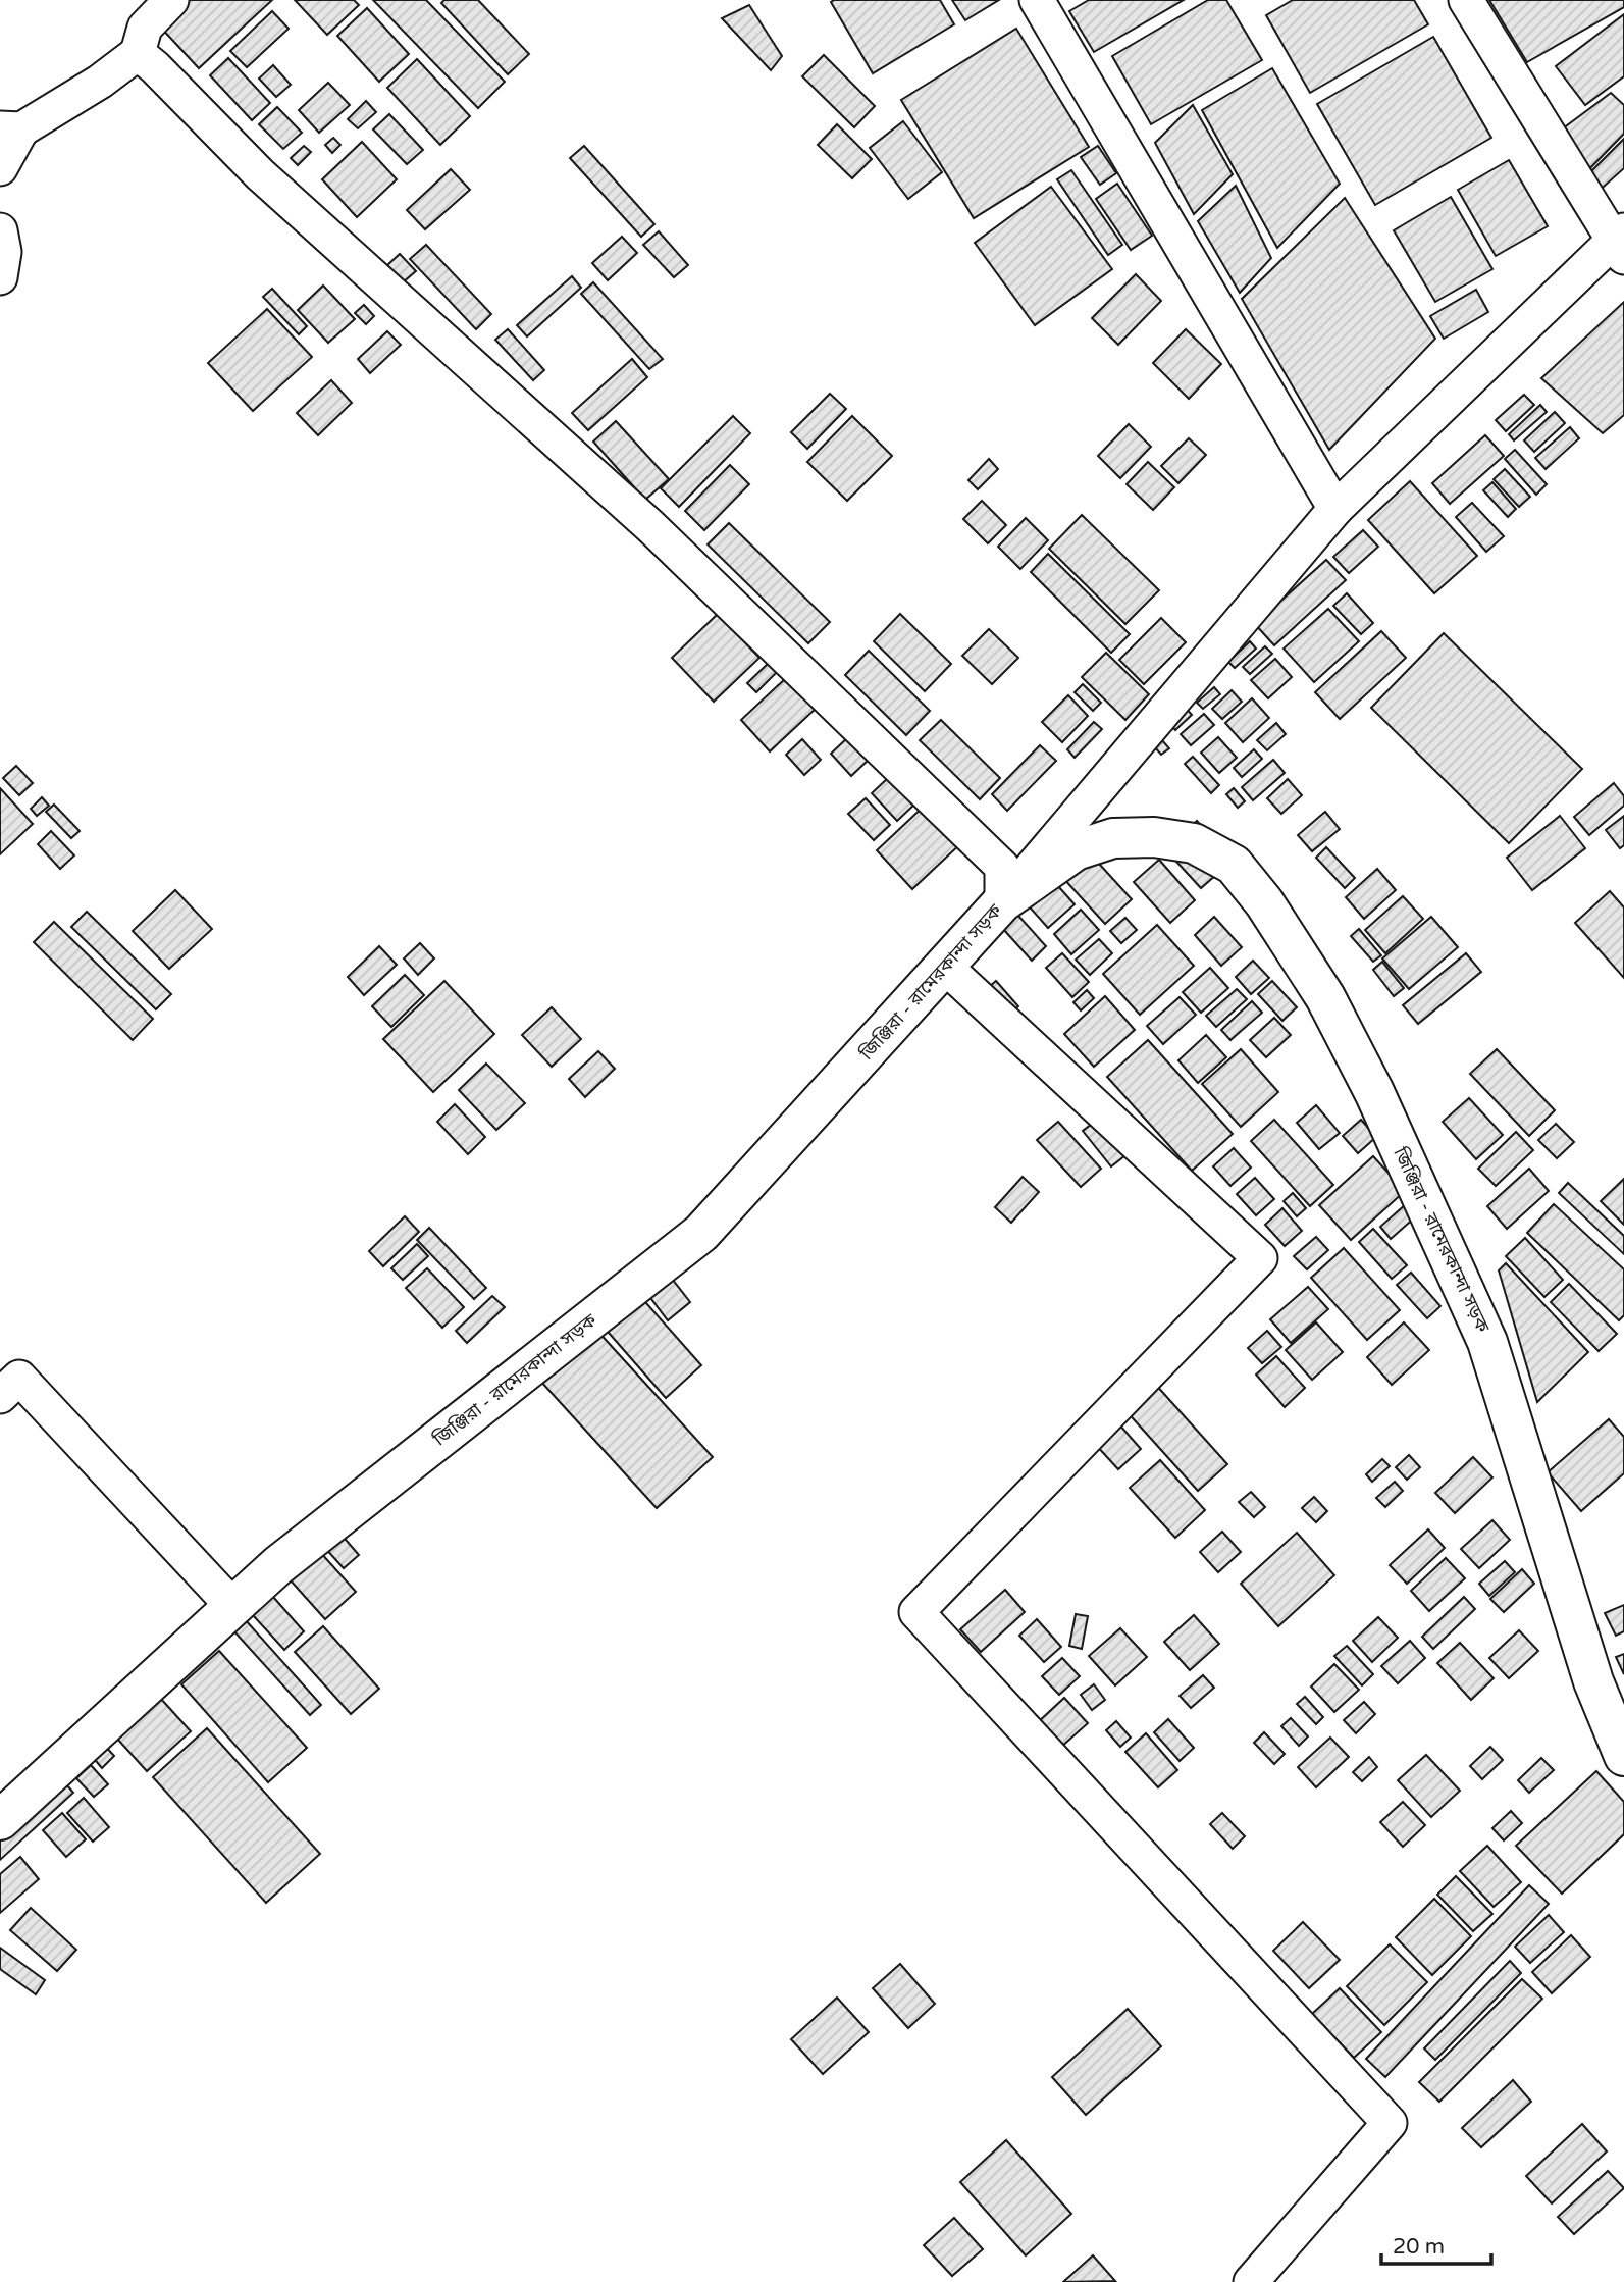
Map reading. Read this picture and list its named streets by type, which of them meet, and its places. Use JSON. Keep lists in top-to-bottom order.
{
  "streets": {
    "main road": ["জিঞ্জিরা - রামেরকান্দা সড়ক"]
  },
  "scale_bar": "20 m"
}
